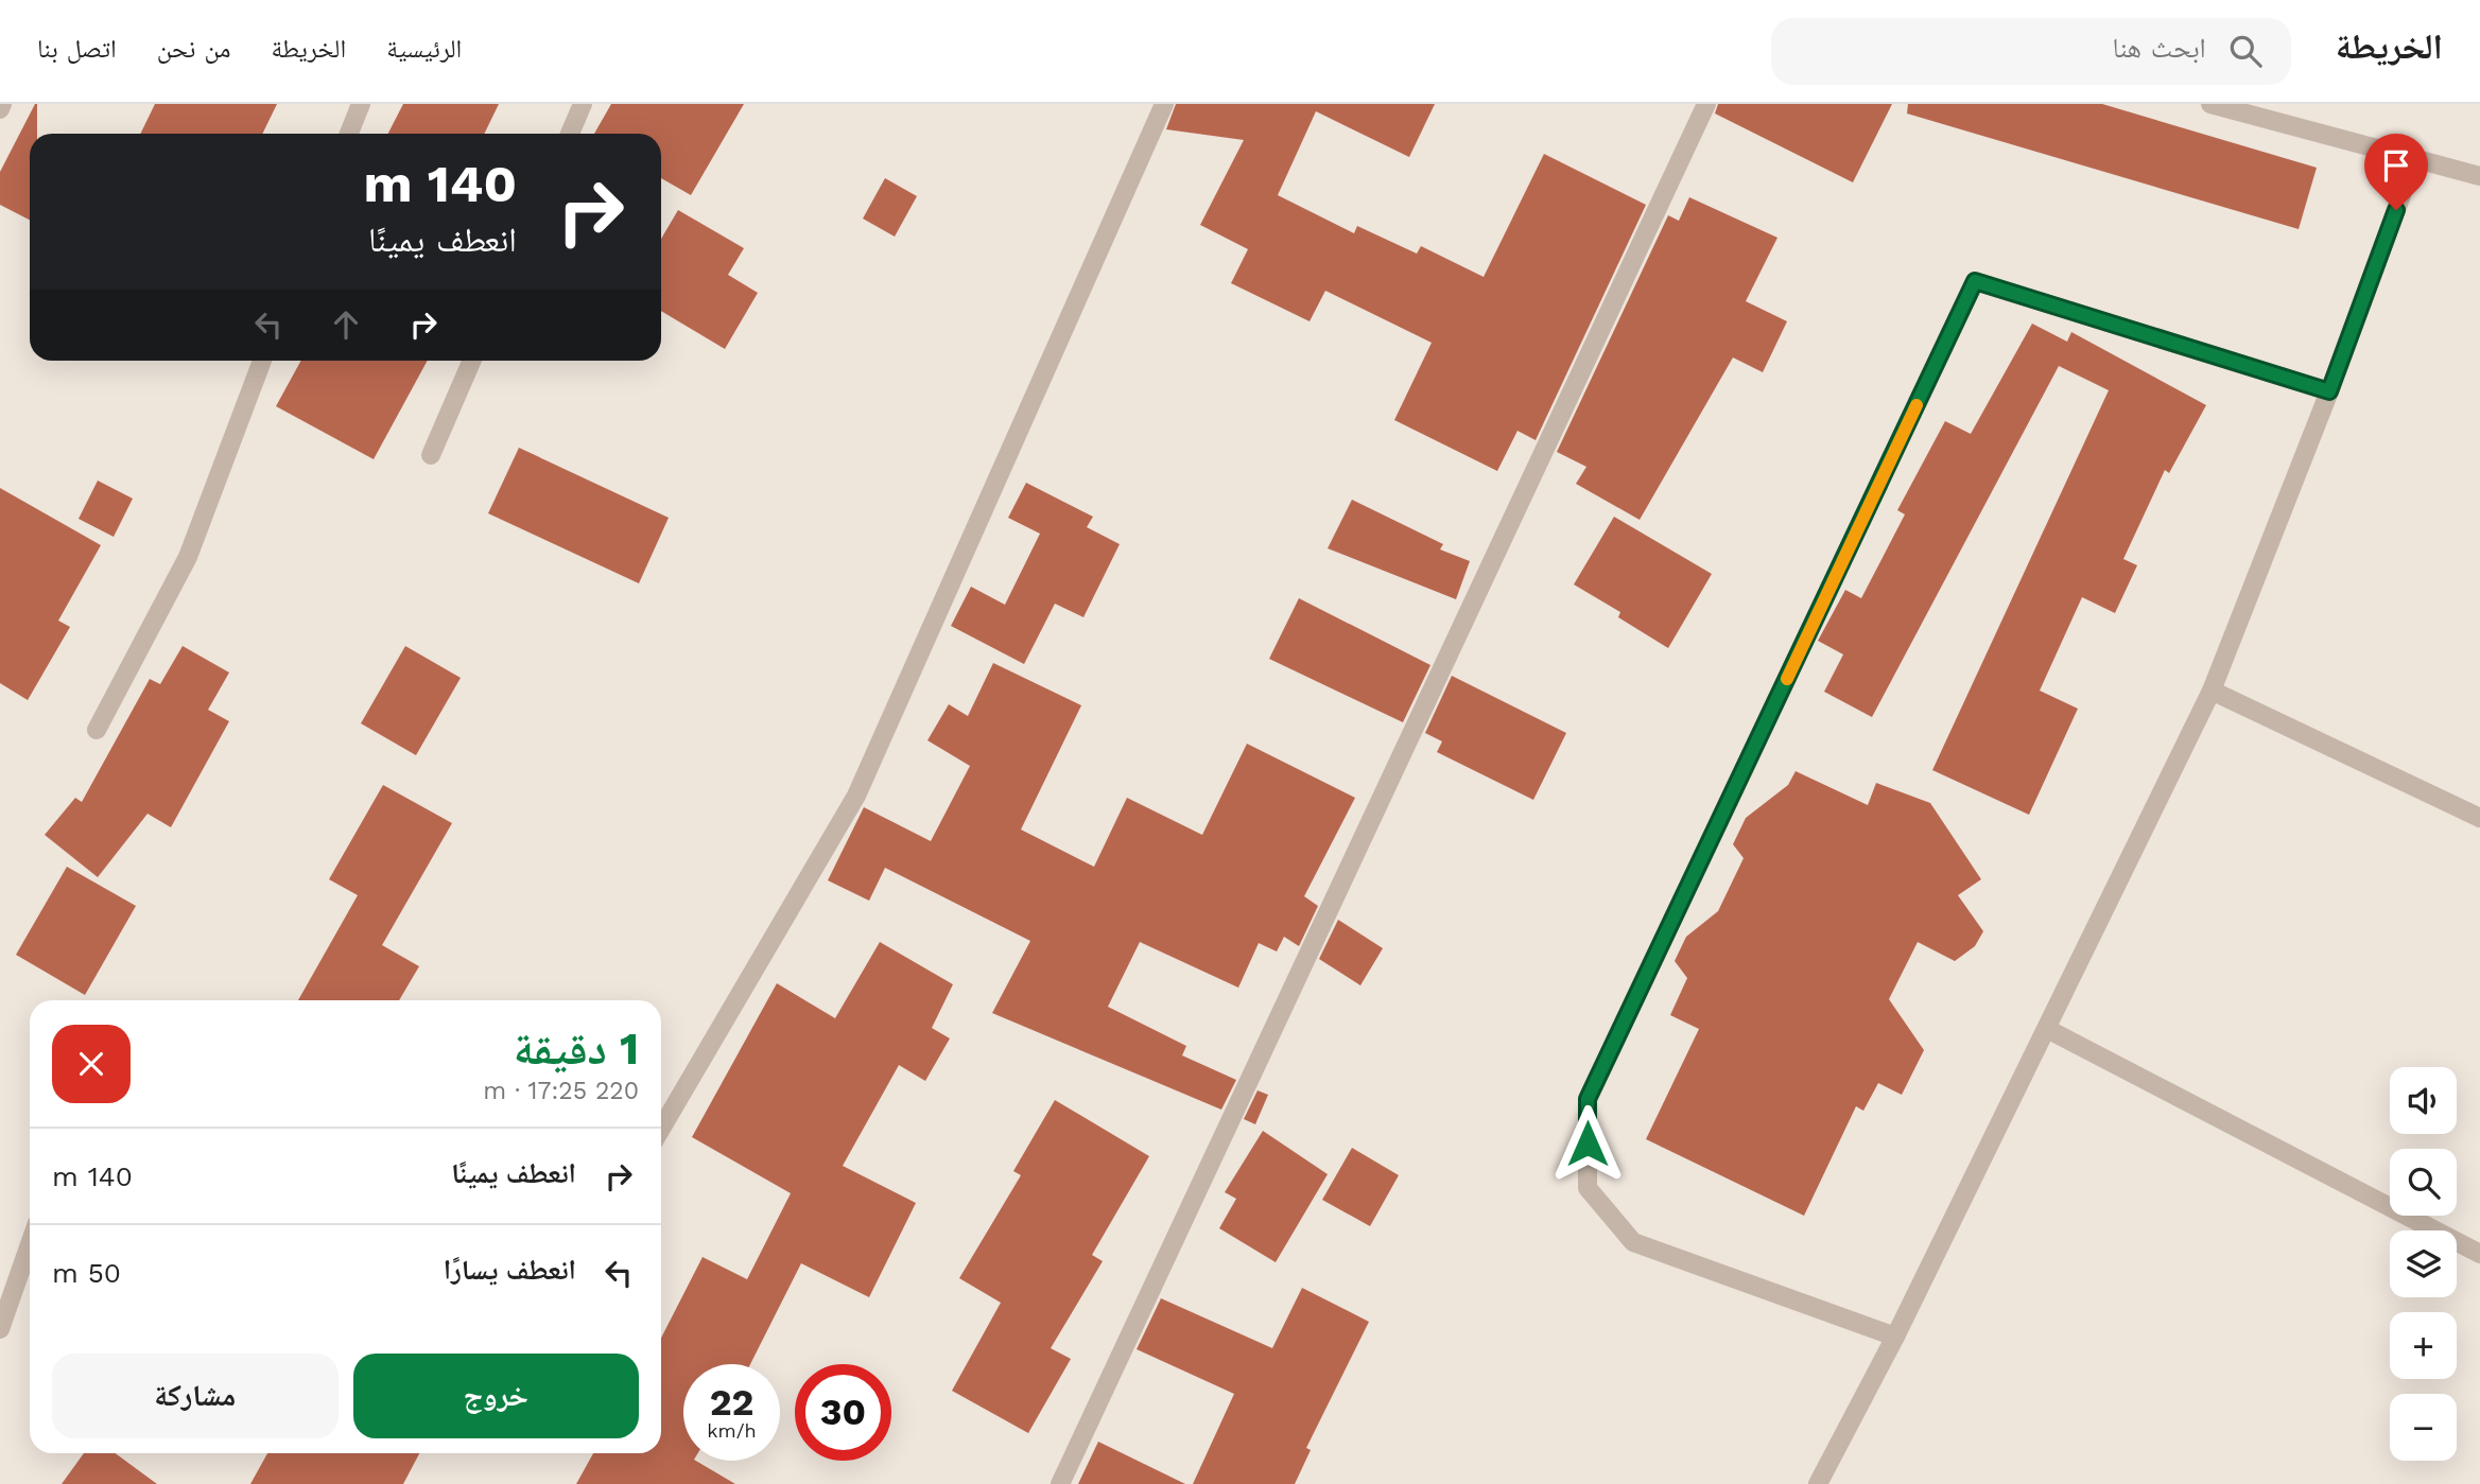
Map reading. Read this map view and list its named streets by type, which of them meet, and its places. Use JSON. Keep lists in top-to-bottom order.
{
  "page": {
    "header": "الخريطة",
    "search": "ابحث هنا",
    "nav": [
      "الرئيسية",
      "الخريطة",
      "من نحن",
      "اتصل بنا"
    ],
    "turn": ["140 m", "انعطف يمينًا"],
    "heading": ["1 دقيقة", "220 m · 17:25"],
    "map_buttons": ["+", "−"],
    "list": [
      {
        "name": "انعطف يمينًا",
        "value": "140 m"
      },
      {
        "name": "انعطف يسارًا",
        "value": "50 m"
      }
    ],
    "buttons": ["خروج", "مشاركة"],
    "speed": "22 km/h",
    "limit": "30"
  }
}
